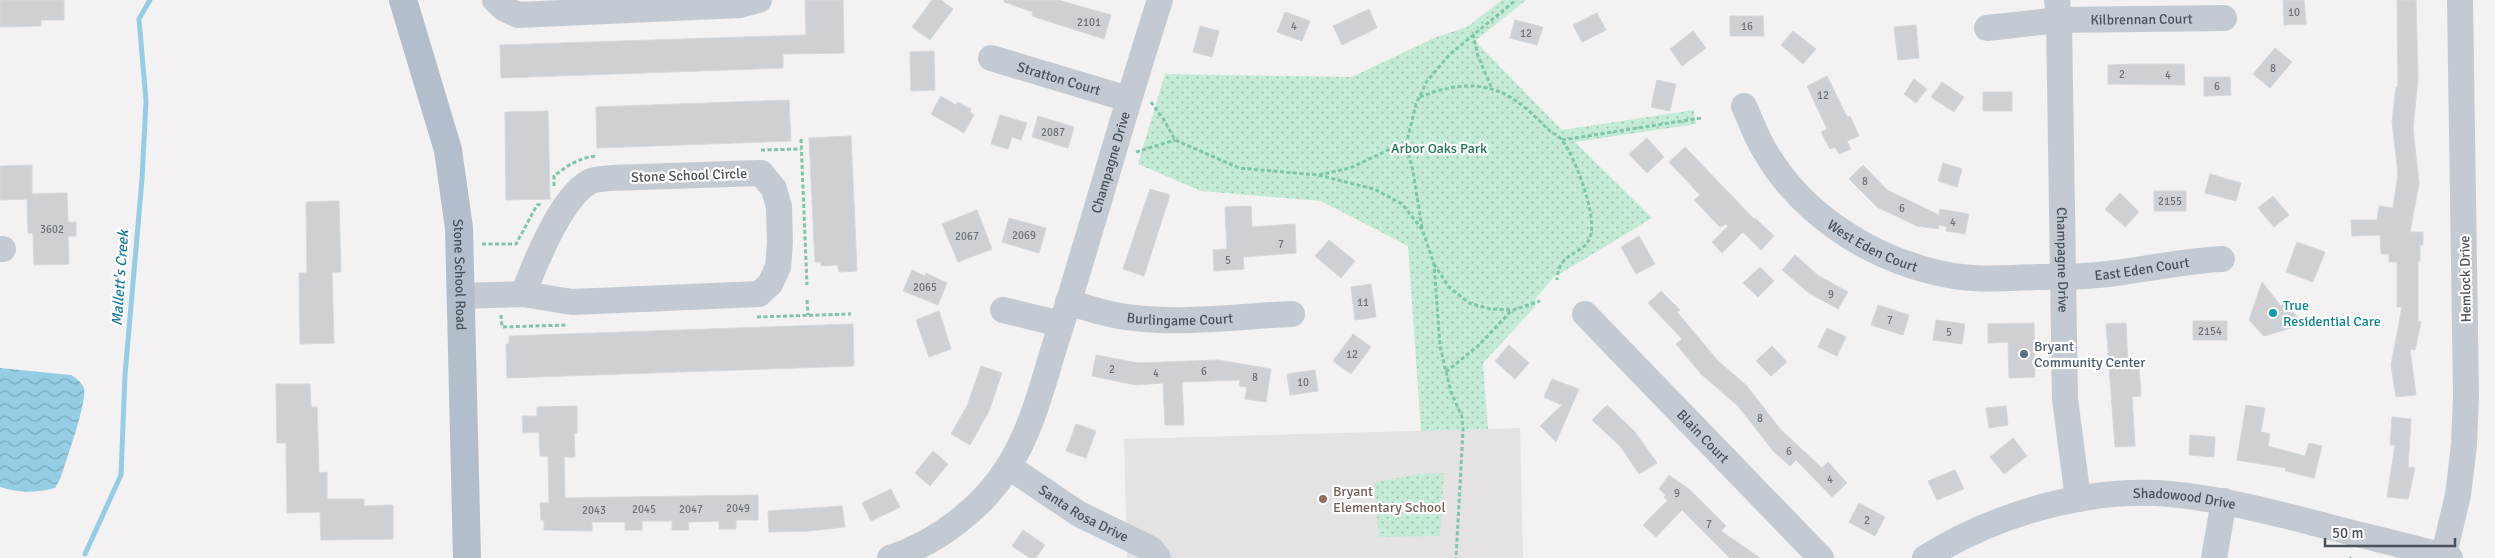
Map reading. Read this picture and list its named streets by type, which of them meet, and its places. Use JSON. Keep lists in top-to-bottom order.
{
  "streets": {
    "main road": ["Stone School Road"],
    "street": [
      "Kilbrennan Court",
      "Stratton Court",
      "Champagne Drive",
      "Stone School Circle",
      "West Eden Court",
      "East Eden Court",
      "Hemlock Drive",
      "Burlingame Court",
      "Blain Court",
      "Shadowood Drive",
      "Santa Rosa Drive"
    ]
  },
  "crossings": [
    ["Kilbrennan Court", "Champagne Drive"],
    ["Stratton Court", "Champagne Drive"],
    ["Champagne Drive", "West Eden Court"],
    ["Champagne Drive", "East Eden Court"],
    ["Champagne Drive", "Burlingame Court"],
    ["Champagne Drive", "Shadowood Drive"],
    ["Champagne Drive", "Santa Rosa Drive"],
    ["Stone School Circle", "Stone School Road"],
    ["West Eden Court", "East Eden Court"],
    ["Hemlock Drive", "Shadowood Drive"]
  ],
  "water": ["Mallett's Creek"],
  "parks": ["Arbor Oaks Park"],
  "places": ["True Residential Care", "Bryant Community Center", "Bryant Elementary School"],
  "house_numbers": [
    "10",
    "2101",
    "4",
    "16",
    "12",
    "8",
    "2",
    "4",
    "6",
    "12",
    "2087",
    "8",
    "2155",
    "6",
    "4",
    "3602",
    "2069",
    "2067",
    "7",
    "5",
    "2065",
    "9",
    "11",
    "7",
    "2154",
    "5",
    "12",
    "2",
    "6",
    "4",
    "8",
    "10",
    "8",
    "6",
    "4",
    "9",
    "2049",
    "2045",
    "2047",
    "2043",
    "2",
    "7"
  ],
  "scale_bar": "50 m"
}
